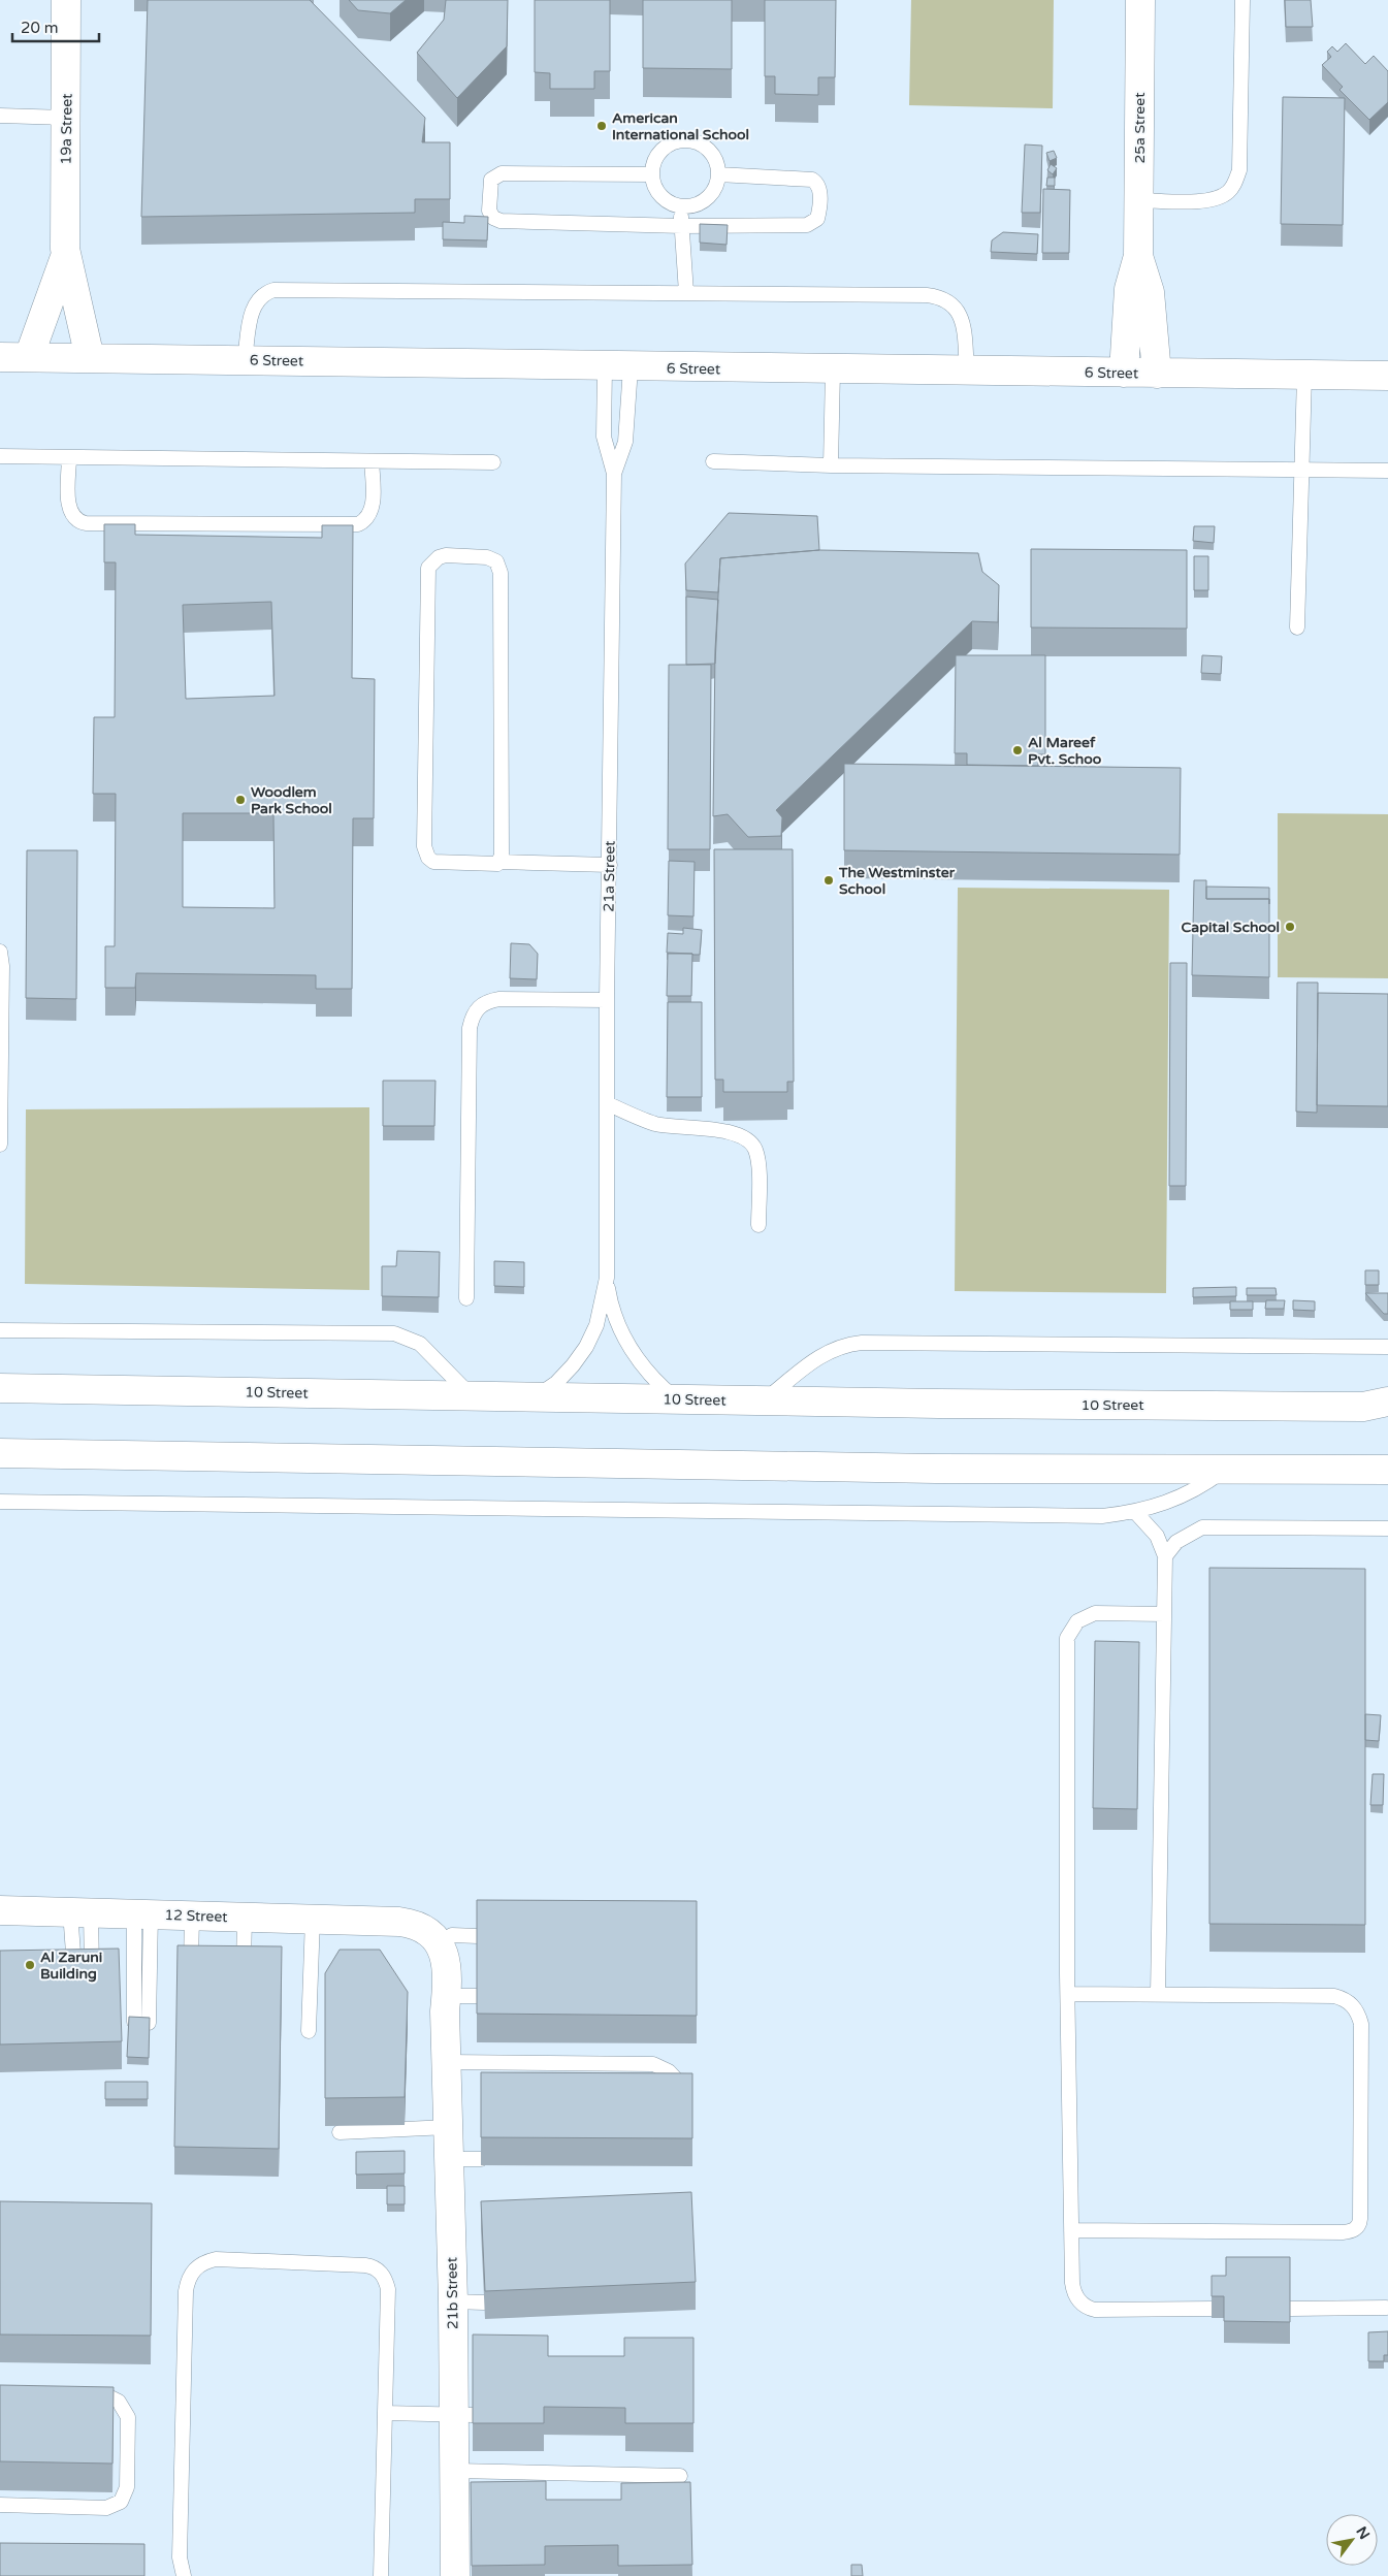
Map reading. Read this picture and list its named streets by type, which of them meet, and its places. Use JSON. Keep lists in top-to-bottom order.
{
  "streets": {
    "street": [
      "25a Street",
      "19a Street",
      "6 Street",
      "10 Street",
      "12 Street",
      "21b Street"
    ],
    "lane": ["21a Street"]
  },
  "crossings": [
    ["25a Street", "6 Street"],
    ["19a Street", "6 Street"],
    ["6 Street", "21a Street"],
    ["21a Street", "10 Street"],
    ["12 Street", "21b Street"]
  ],
  "places": [
    "American International School",
    "Al Mareef Pvt. Schoo",
    "Woodlem Park School",
    "The Westminster School",
    "Capital School",
    "Al Zaruni Building"
  ],
  "scale_bar": "20 m",
  "north": "top right"
}
